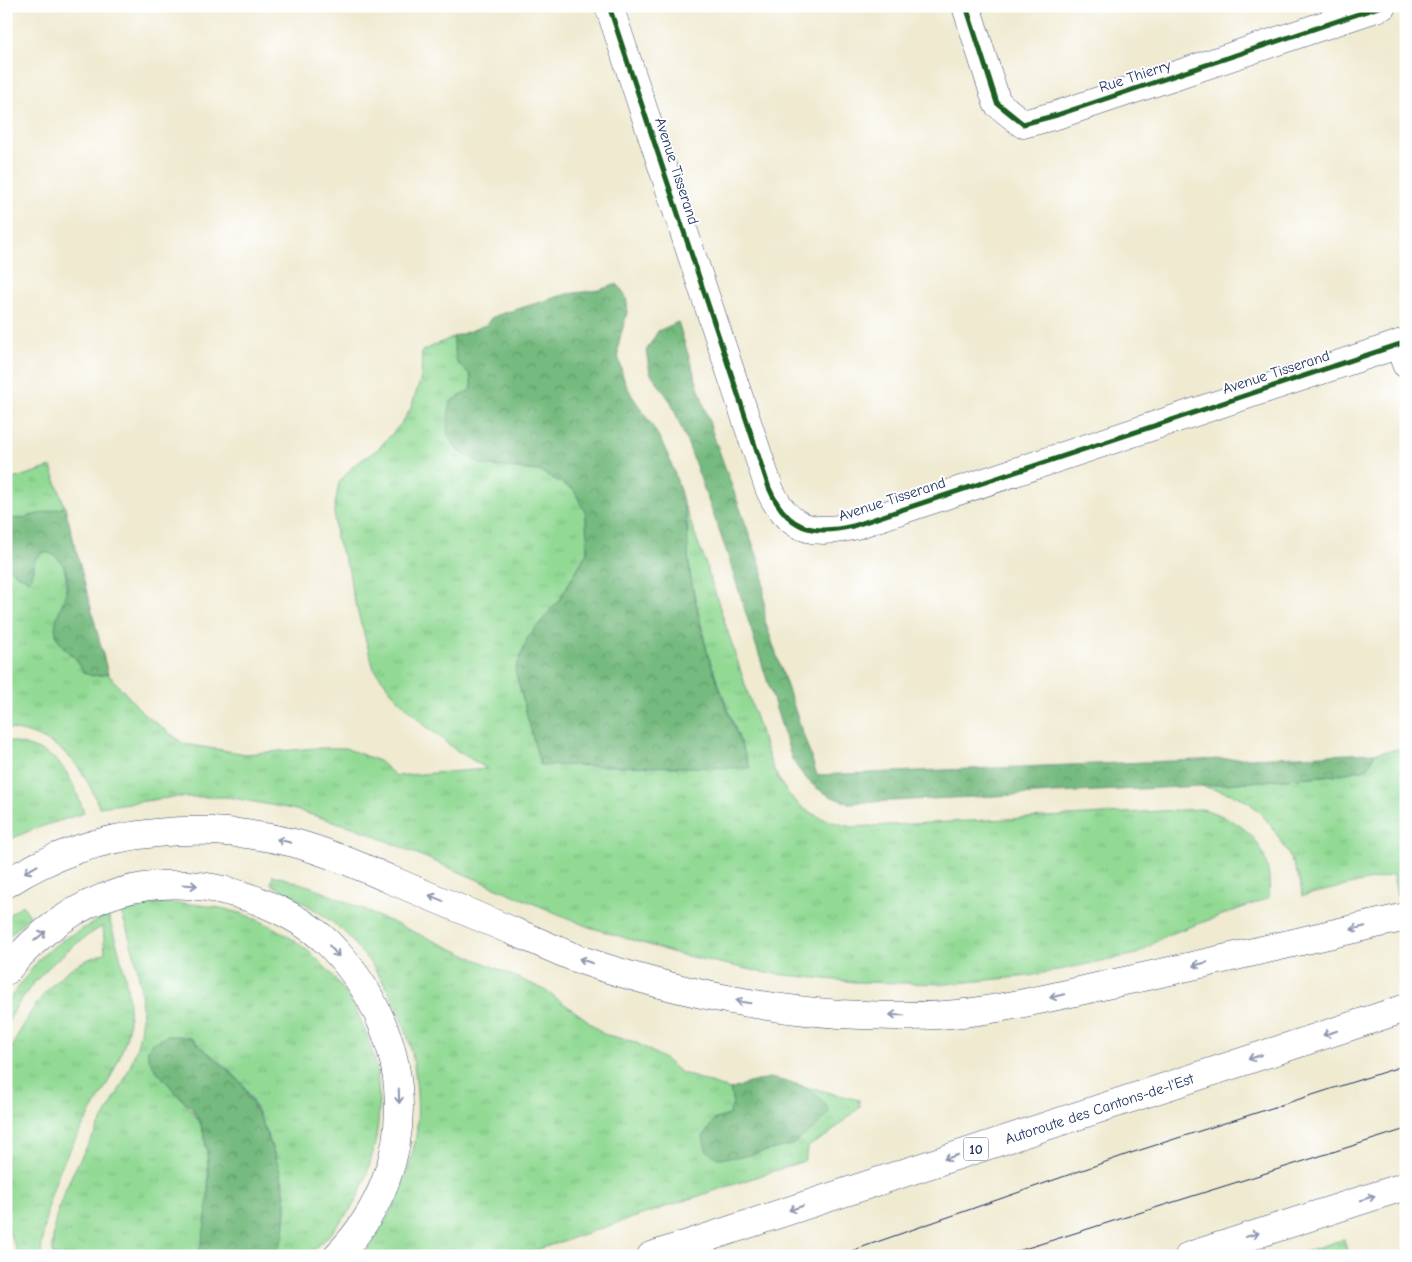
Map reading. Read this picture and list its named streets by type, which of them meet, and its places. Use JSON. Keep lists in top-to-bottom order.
{
  "streets": {
    "main road": [
      "Rue Thierry",
      "Avenue Tisserand",
      "Autoroute des Cantons-de-l'Est",
      "10"
    ]
  }
}
